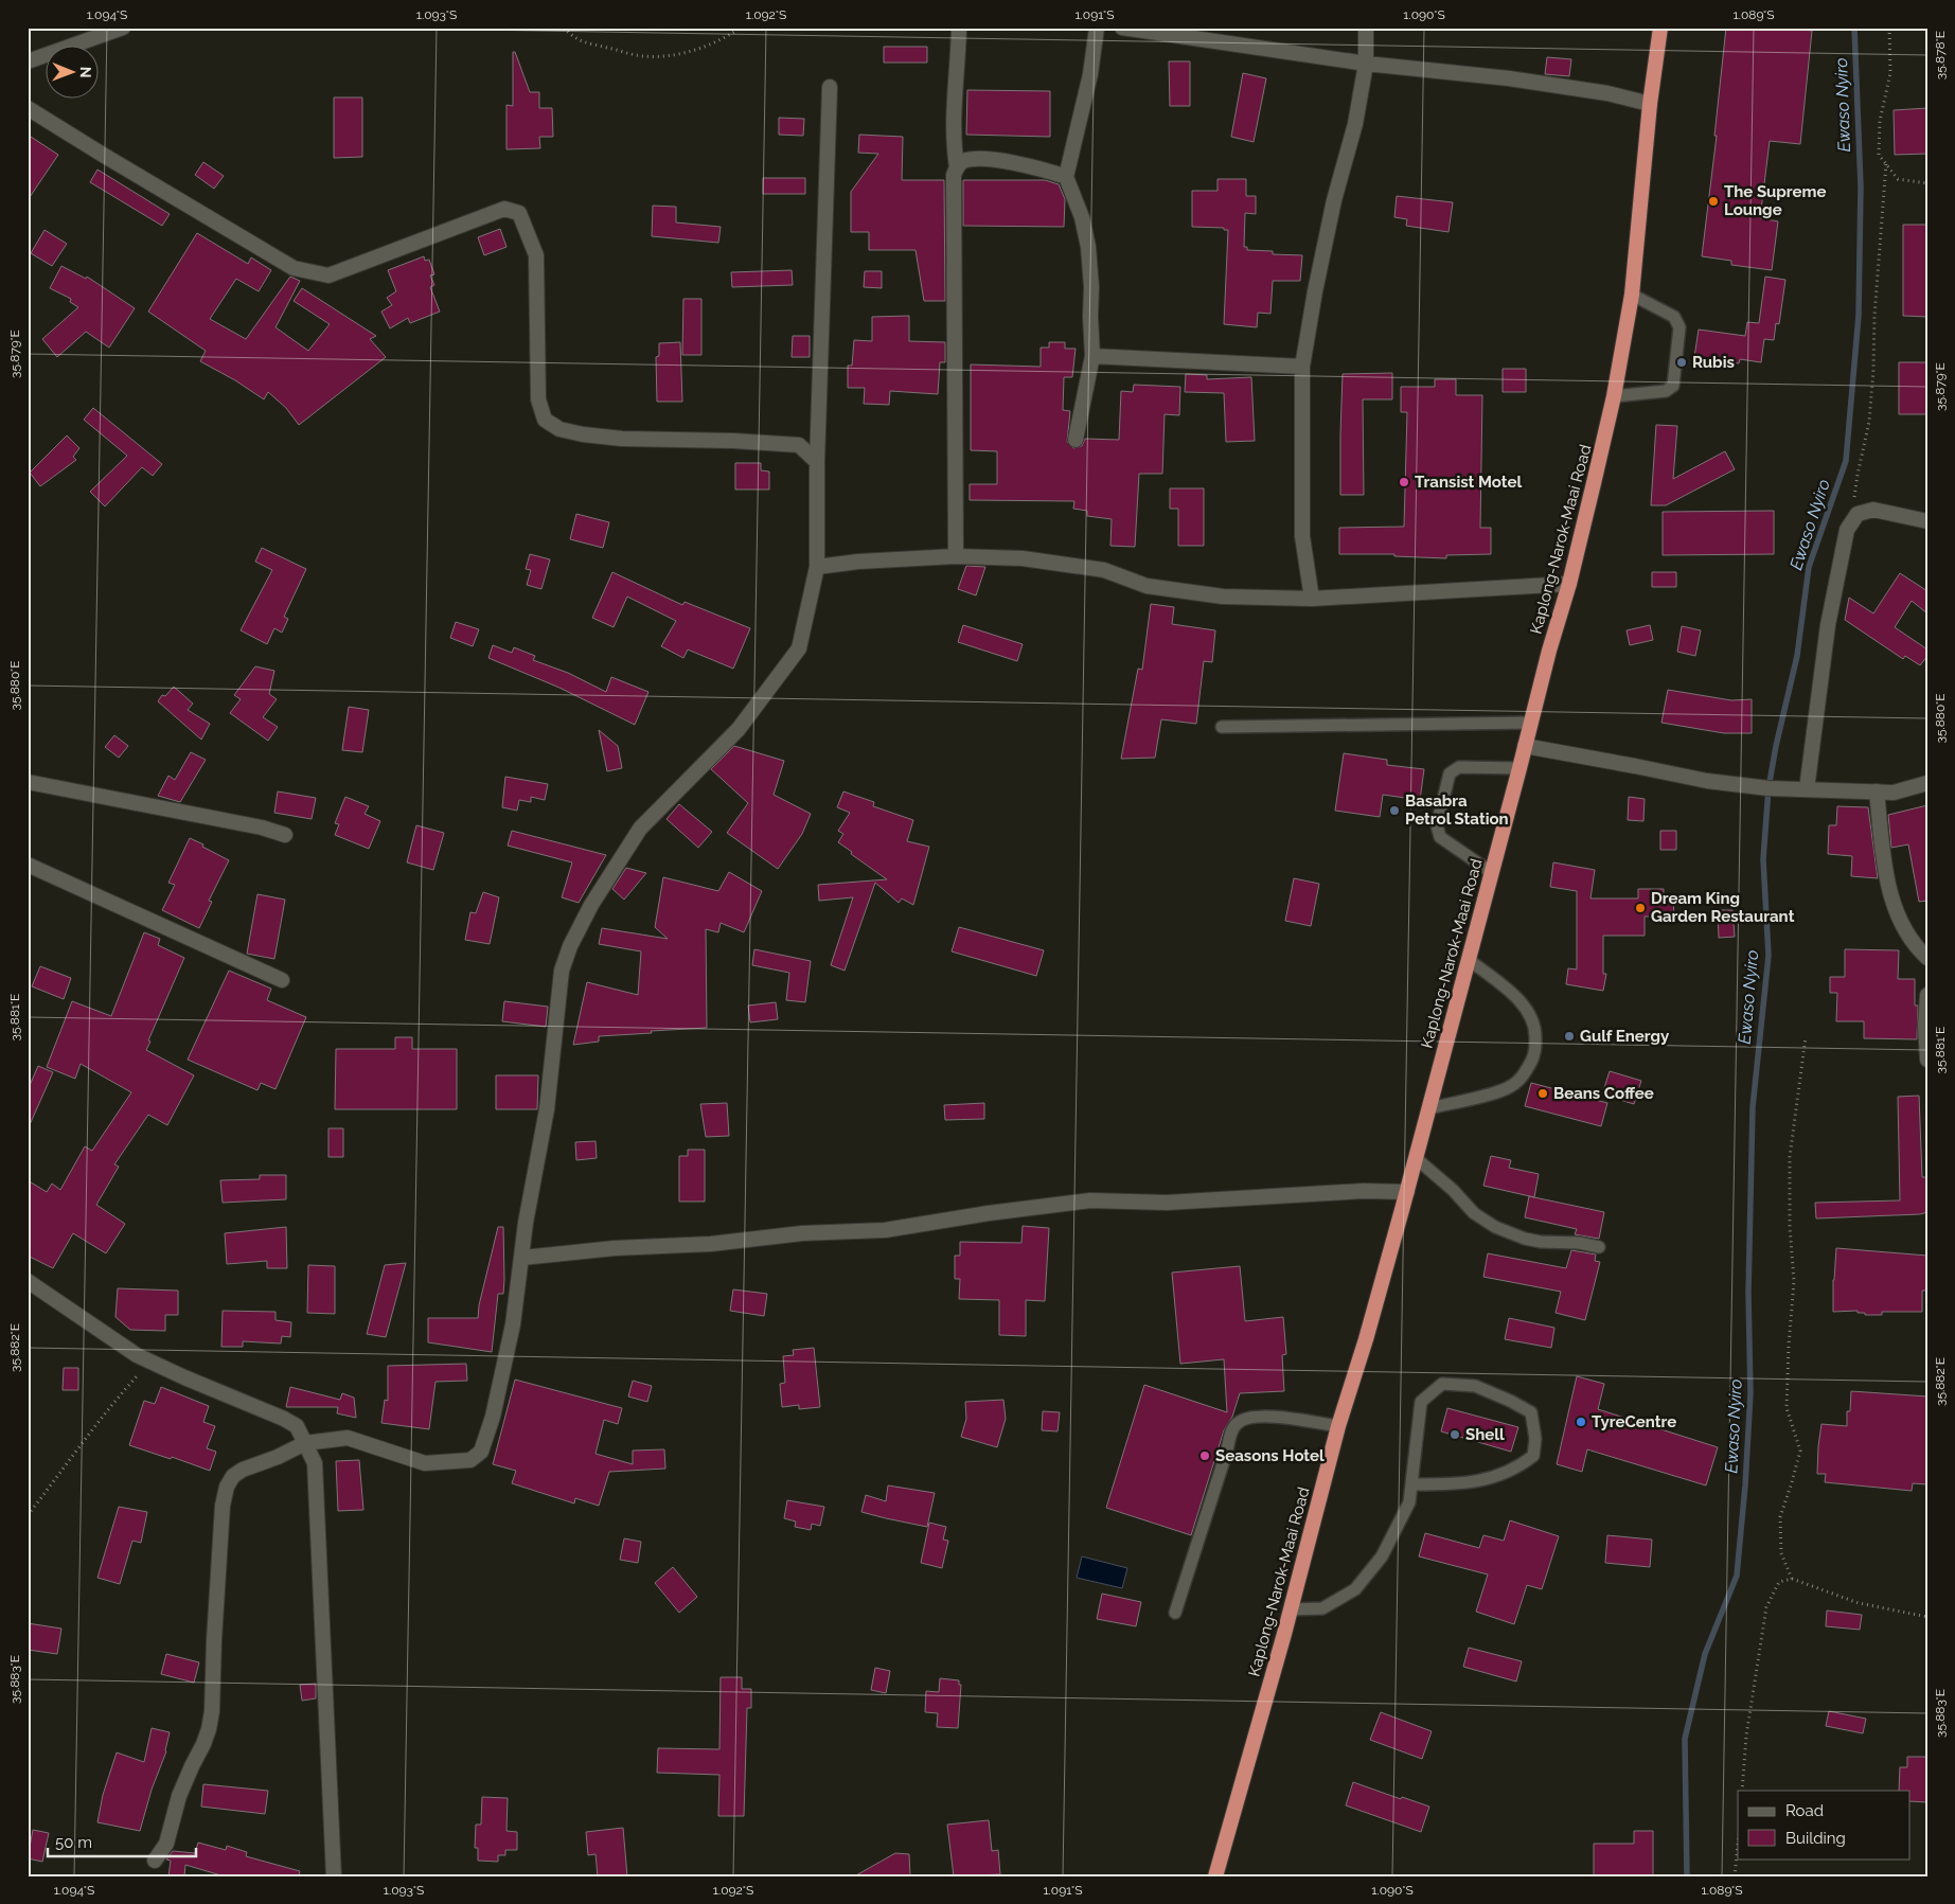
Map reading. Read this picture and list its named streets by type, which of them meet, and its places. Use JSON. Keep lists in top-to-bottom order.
{
  "streets": {
    "highway": ["Kaplong-Narok-Maai Road"]
  },
  "water": ["Ewaso Nyiro"],
  "places": [
    "The Supreme Lounge",
    "Rubis",
    "Transist Motel",
    "Basabra Petrol Station",
    "Dream King Garden Restaurant",
    "Gulf Energy",
    "Beans Coffee",
    "TyreCentre",
    "Shell",
    "Seasons Hotel"
  ],
  "legend": ["Road", "Building"],
  "scale_bar": "50 m",
  "north": "right",
  "coordinates": [
    "1.094°S",
    "1.093°S",
    "1.092°S",
    "1.091°S",
    "1.090°S",
    "1.089°S",
    "35.878°E",
    "35.879°E",
    "35.880°E",
    "35.881°E",
    "35.882°E",
    "35.883°E"
  ]
}
